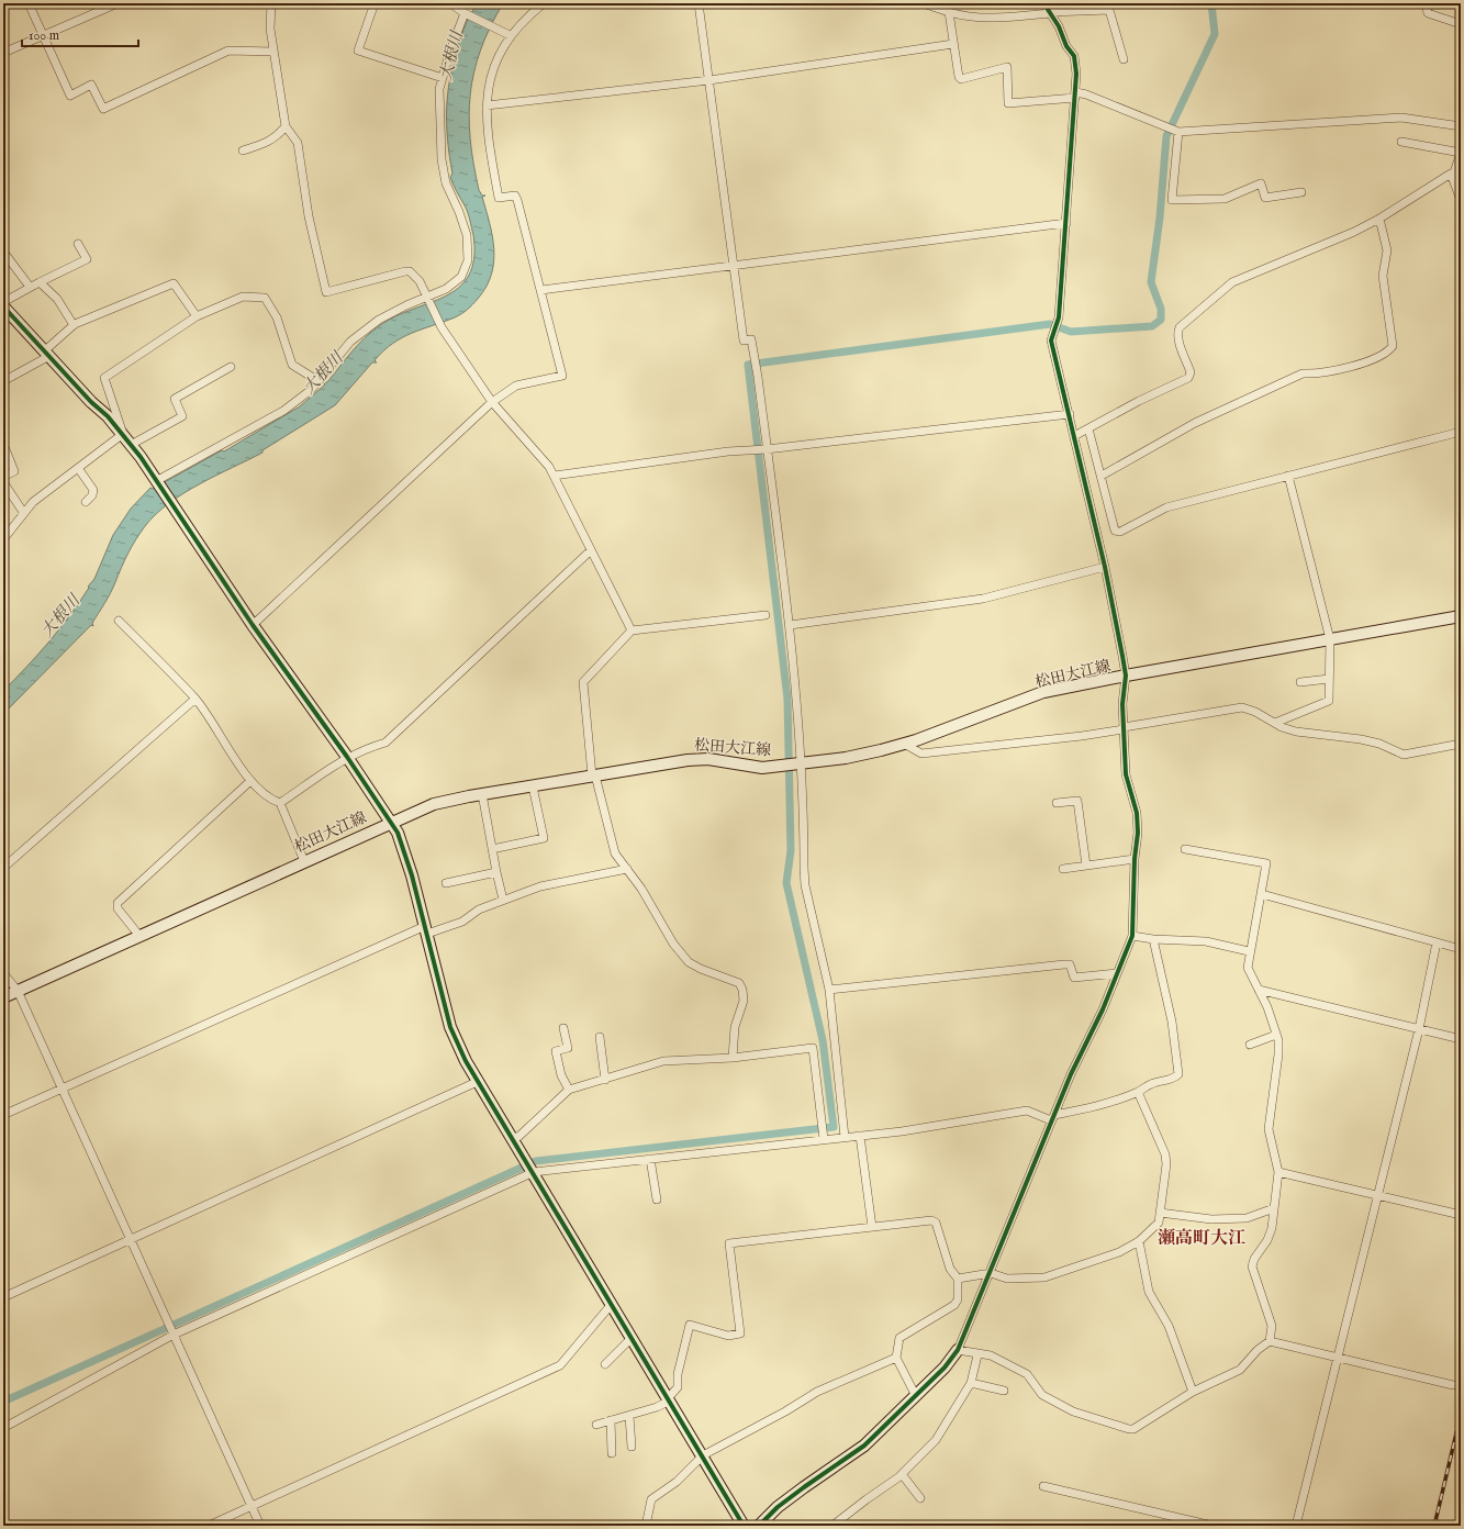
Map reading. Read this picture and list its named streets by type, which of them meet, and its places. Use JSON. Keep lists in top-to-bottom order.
{
  "streets": {
    "street": ["松田大江線"]
  },
  "districts": ["瀬高町大江"],
  "water": ["大根川"],
  "scale_bar": "100 m"
}
